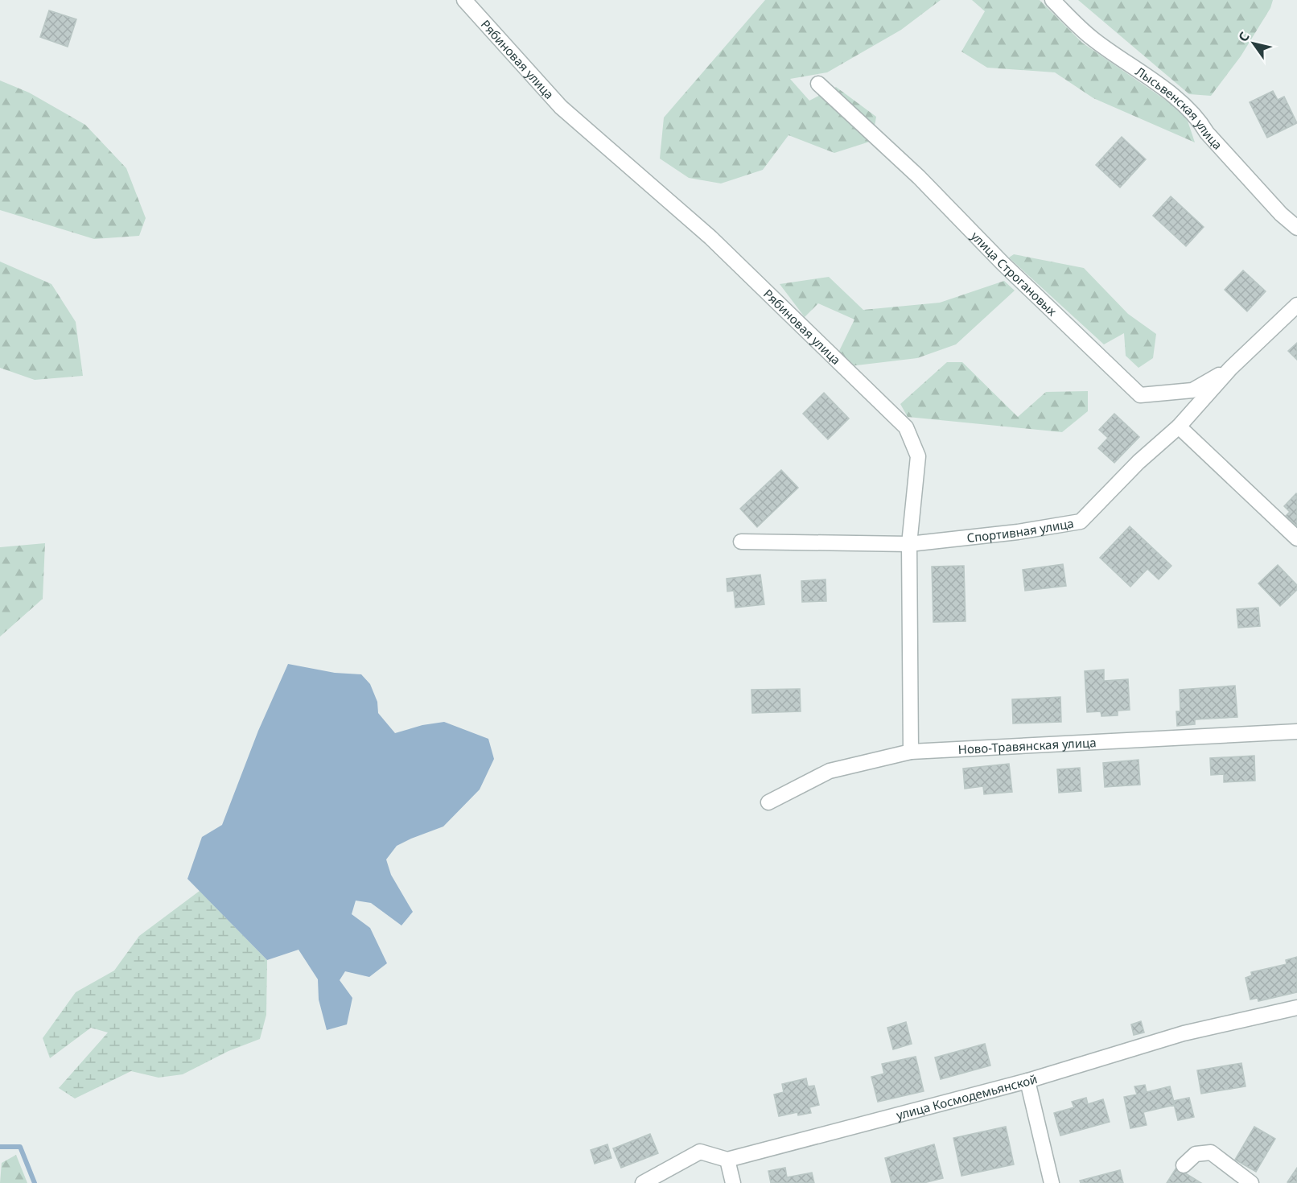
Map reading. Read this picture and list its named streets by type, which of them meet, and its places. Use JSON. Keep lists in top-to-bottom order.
{
  "streets": {
    "street": [
      "Рябиновая улица",
      "Лысьвенская улица",
      "улица Строгановых",
      "Спортивная улица",
      "Ново-Травянская улица",
      "улица Космодемьянской"
    ]
  },
  "crossings": [
    ["Рябиновая улица", "Спортивная улица"],
    ["Рябиновая улица", "Ново-Травянская улица"],
    ["улица Строгановых", "Спортивная улица"]
  ],
  "north": "top left"
}
